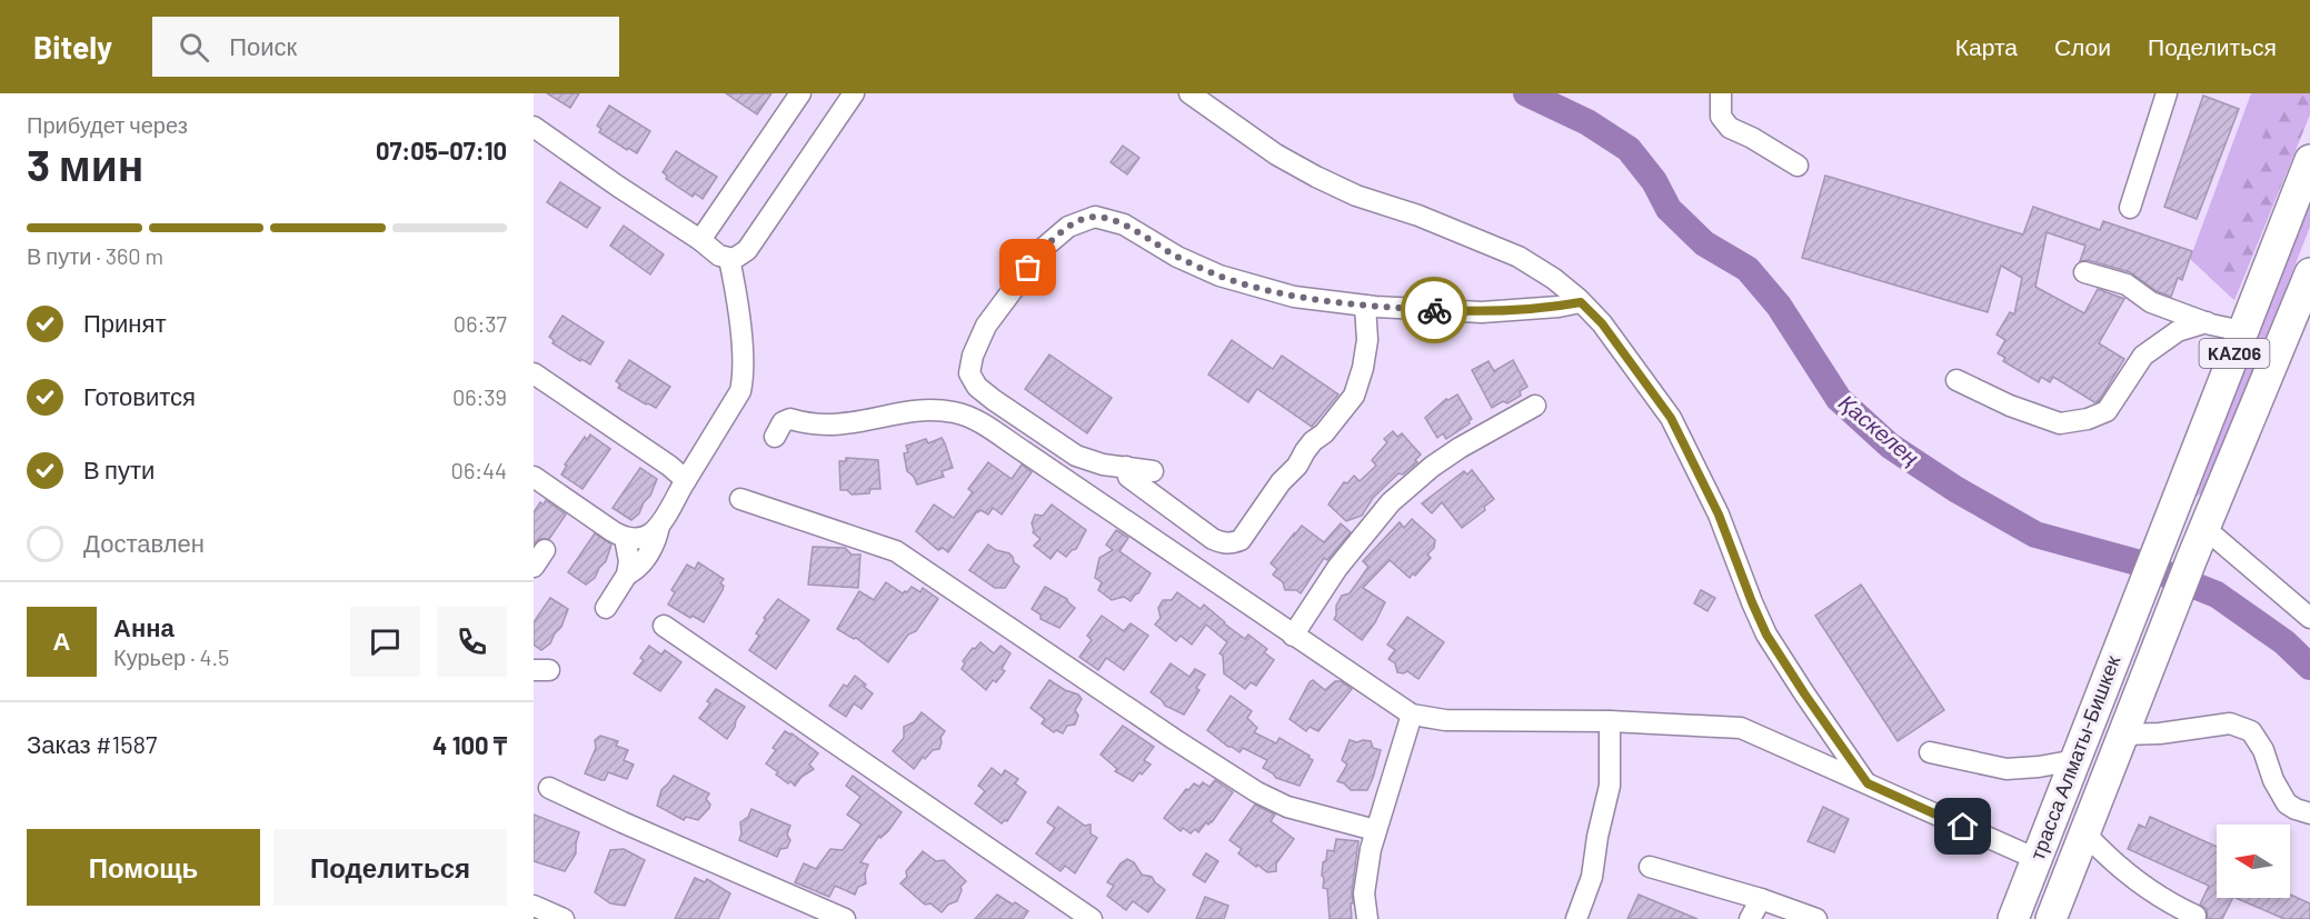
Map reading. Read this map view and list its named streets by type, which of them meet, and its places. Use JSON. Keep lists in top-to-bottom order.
{
  "streets": {
    "highway": ["KАZ06", "трасса Алматы-Бишкек"]
  },
  "crossings": [
    ["KАZ06", "трасса Алматы-Бишкек"]
  ],
  "water": ["Қаскелең"],
  "north": "left",
  "page": {
    "header": "Bitely",
    "search": "Поиск",
    "nav": ["Карта", "Слои", "Поделиться"],
    "heading": ["3 мин", "Прибудет через", "07:05–07:10"],
    "panel": [
      "Анна",
      "Курьер · 4.5",
      "Заказ #1587",
      "4 100 ₸"
    ],
    "bar": "В пути · 360 m",
    "list": [
      ["Принят", "06:37"],
      ["Готовится", "06:39"],
      ["В пути", "06:44"],
      "Доставлен"
    ],
    "round": "А",
    "buttons": ["Помощь", "Поделиться"]
  }
}
